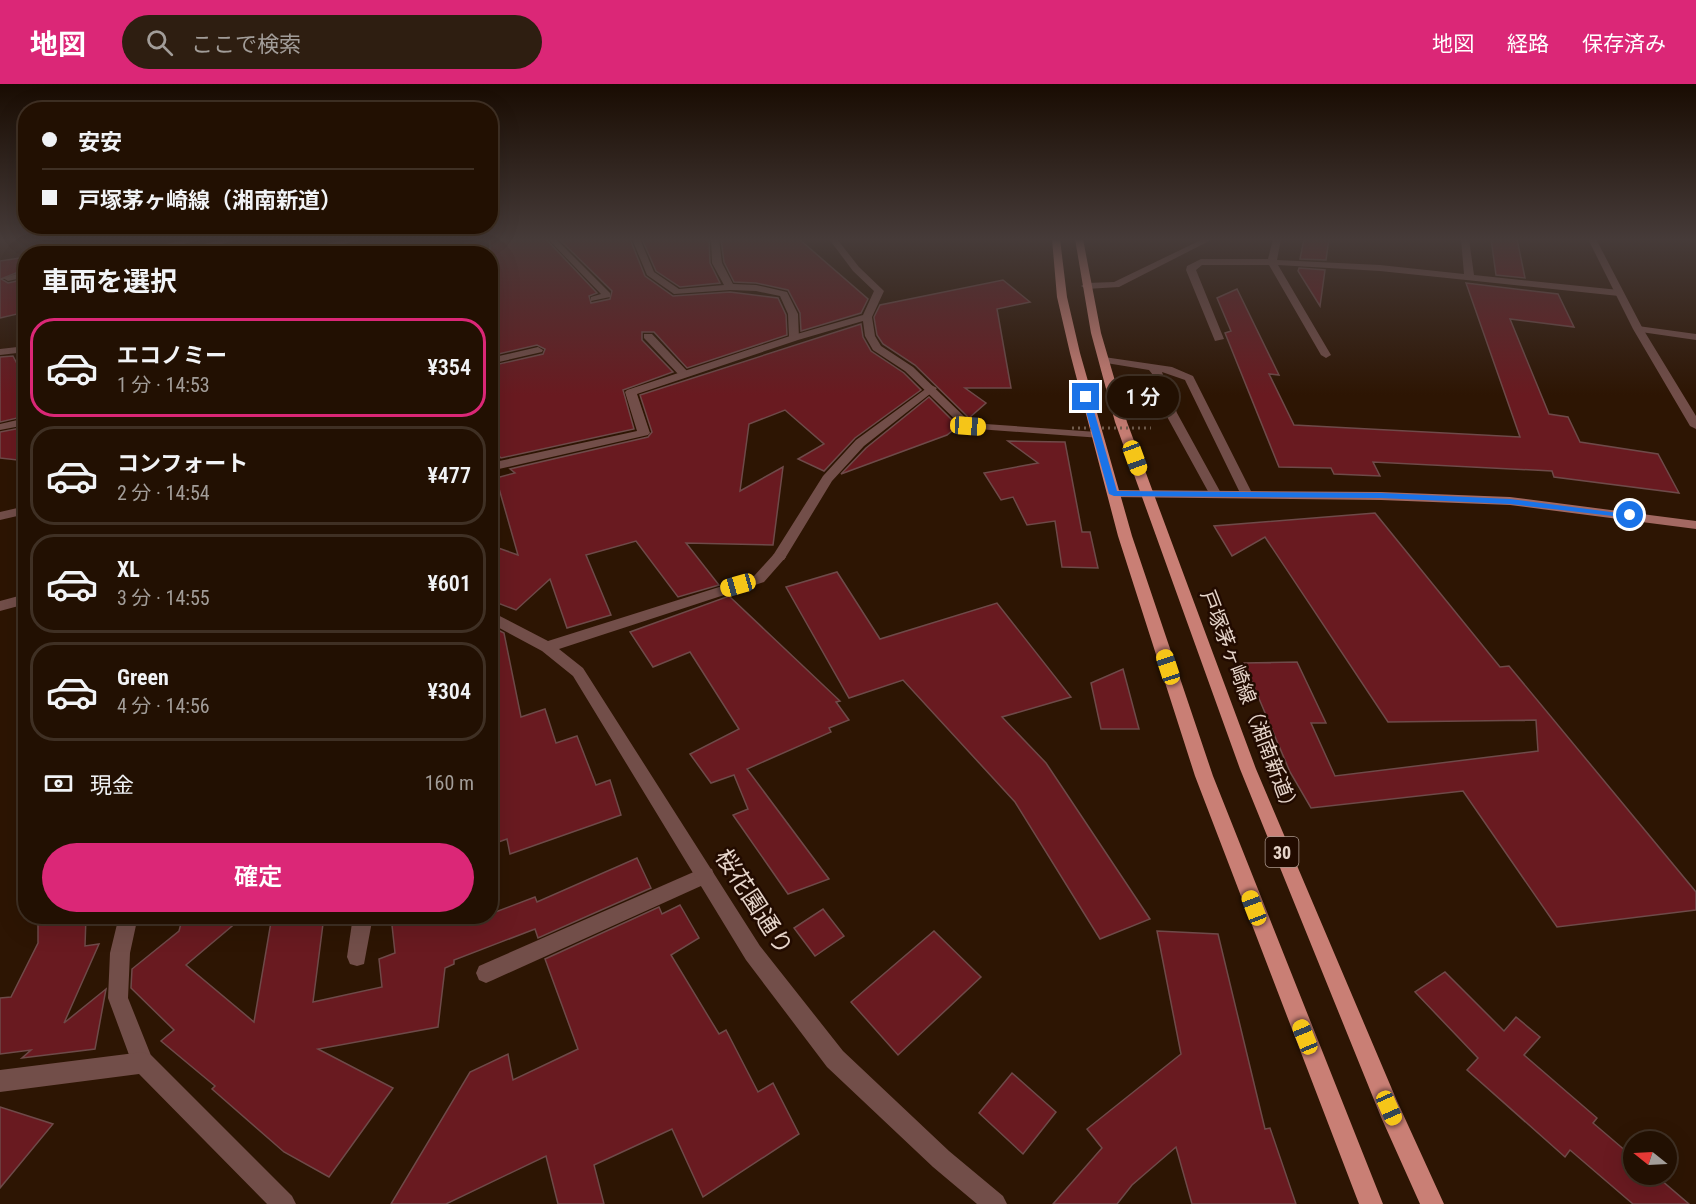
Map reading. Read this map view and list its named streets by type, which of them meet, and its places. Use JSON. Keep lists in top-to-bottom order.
{
  "streets": {
    "main road": ["戸塚茅ヶ崎線（湘南新道）", "30"],
    "street": ["桜花園通り"]
  },
  "north": "left",
  "page": {
    "header": "地図",
    "search": "ここで検索",
    "nav": ["地図", "経路", "保存済み"],
    "banner": ["安安", "戸塚茅ヶ崎線（湘南新道）"],
    "heading": "車両を選択",
    "list": [
      {
        "name": "エコノミー",
        "note": "1 分 · 14:53",
        "value": "¥354"
      },
      {
        "name": "コンフォート",
        "note": "2 分 · 14:54",
        "value": "¥477"
      },
      {
        "name": "XL",
        "note": "3 分 · 14:55",
        "value": "¥601"
      },
      {
        "name": "Green",
        "note": "4 分 · 14:56",
        "value": "¥304"
      }
    ],
    "bubble": "1 分",
    "pay": ["現金", "160 m"],
    "buttons": "確定"
  }
}
